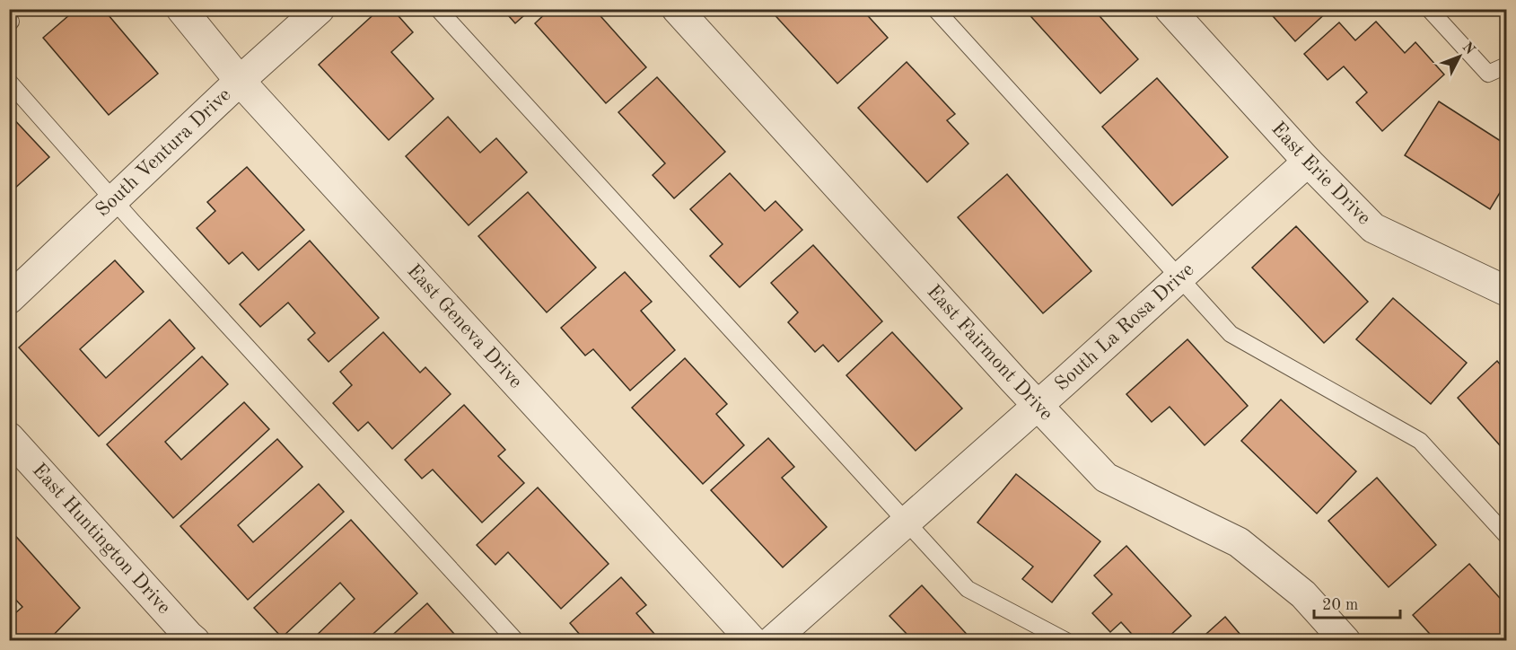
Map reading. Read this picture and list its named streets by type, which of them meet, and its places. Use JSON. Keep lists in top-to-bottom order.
{
  "streets": {
    "street": [
      "South Ventura Drive",
      "East Erie Drive",
      "East Geneva Drive",
      "South La Rosa Drive",
      "East Fairmont Drive",
      "East Huntington Drive"
    ]
  },
  "crossings": [
    ["South Ventura Drive", "East Geneva Drive"],
    ["East Erie Drive", "South La Rosa Drive"],
    ["South La Rosa Drive", "East Fairmont Drive"]
  ],
  "scale_bar": "20 m",
  "north": "top right"
}
